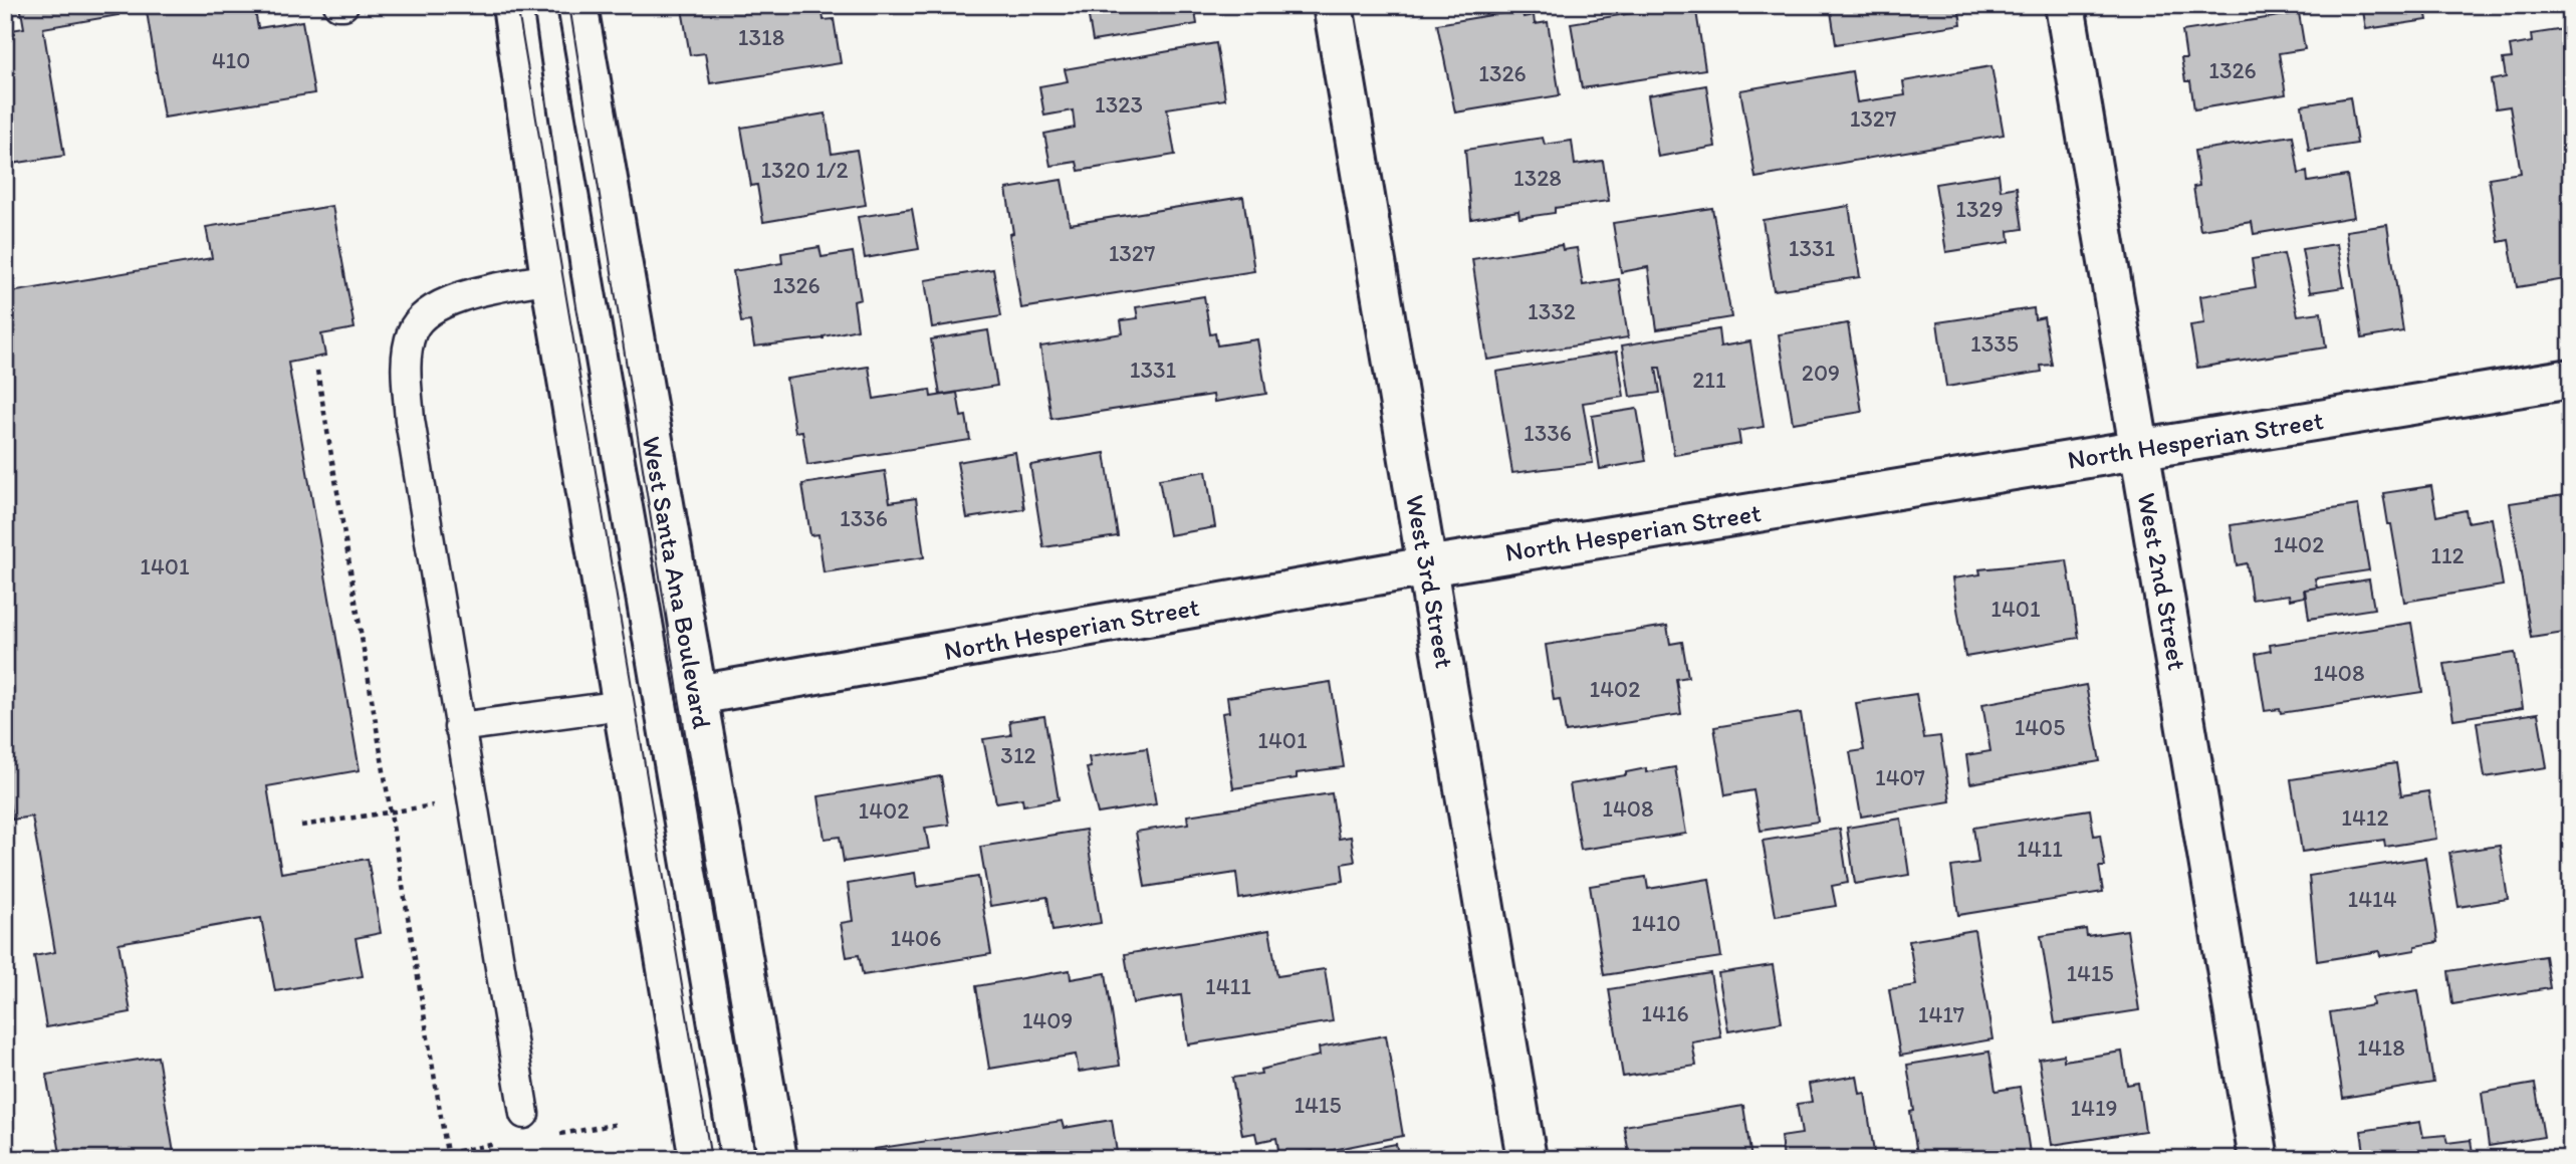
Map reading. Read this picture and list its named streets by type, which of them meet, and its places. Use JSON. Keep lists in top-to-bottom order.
{
  "streets": {
    "street": [
      "North Hesperian Street",
      "West 3rd Street",
      "West 2nd Street",
      "West Santa Ana Boulevard"
    ]
  },
  "crossings": [
    ["North Hesperian Street", "West 3rd Street"],
    ["North Hesperian Street", "West 2nd Street"],
    ["North Hesperian Street", "West Santa Ana Boulevard"]
  ],
  "house_numbers": [
    "1318",
    "410",
    "1326",
    "1326",
    "1323",
    "1327",
    "1320 1/2",
    "1328",
    "1329",
    "1331",
    "1327",
    "1326",
    "1332",
    "1335",
    "1331",
    "209",
    "211",
    "1336",
    "1336",
    "1402",
    "112",
    "1401",
    "1401",
    "1408",
    "1402",
    "1405",
    "1401",
    "312",
    "1407",
    "1408",
    "1402",
    "1412",
    "1411",
    "1414",
    "1410",
    "1406",
    "1415",
    "1411",
    "1416",
    "1417",
    "1409",
    "1418",
    "1415",
    "1419"
  ]
}
